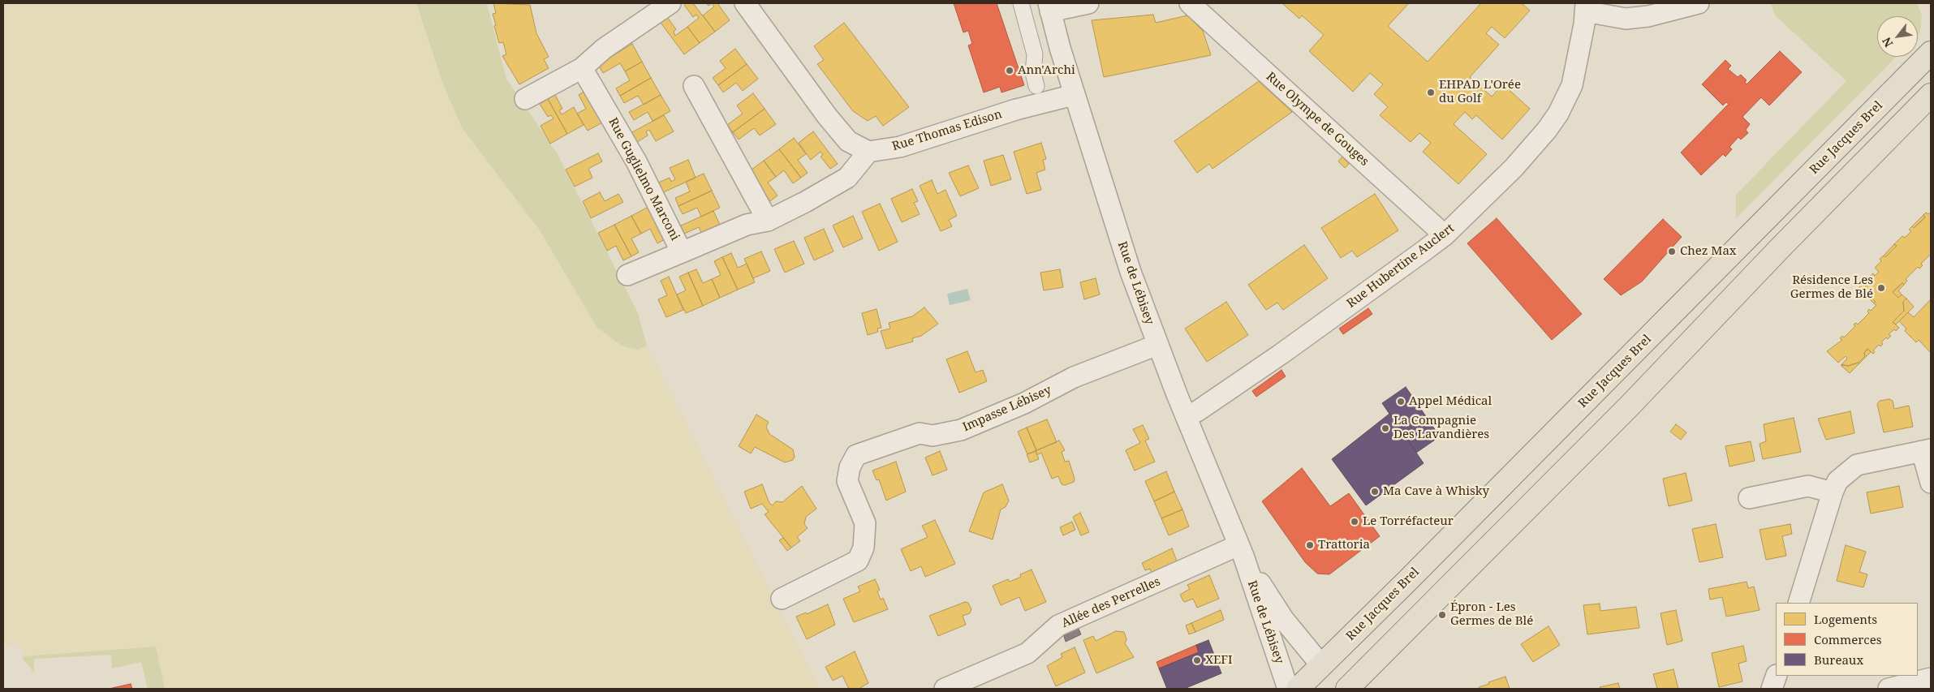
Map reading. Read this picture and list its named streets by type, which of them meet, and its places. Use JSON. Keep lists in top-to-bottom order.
{
  "streets": {
    "main road": ["Rue Jacques Brel"],
    "street": [
      "Rue Olympe de Gouges",
      "Rue Thomas Edison",
      "Rue Guglielmo Marconi",
      "Rue Hubertine Auclert",
      "Rue de Lébisey",
      "Impasse Lébisey",
      "Allée des Perrelles"
    ]
  },
  "crossings": [
    ["Rue Olympe de Gouges", "Rue Hubertine Auclert"],
    ["Rue Thomas Edison", "Rue Guglielmo Marconi"],
    ["Rue Thomas Edison", "Rue de Lébisey"],
    ["Rue Jacques Brel", "Rue de Lébisey"],
    ["Rue Hubertine Auclert", "Rue de Lébisey"],
    ["Rue de Lébisey", "Impasse Lébisey"],
    ["Rue de Lébisey", "Allée des Perrelles"]
  ],
  "places": [
    "Ann'Archi",
    "EHPAD L'Orée du Golf",
    "Chez Max",
    "Résidence Les Germes de Blé",
    "Appel Médical",
    "La Compagnie Des Lavandières",
    "Ma Cave à Whisky",
    "Le Torréfacteur",
    "Trattoria",
    "Épron - Les Germes de Blé",
    "XEFI"
  ],
  "legend": ["Logements", "Commerces", "Bureaux"],
  "north": "bottom left"
}
